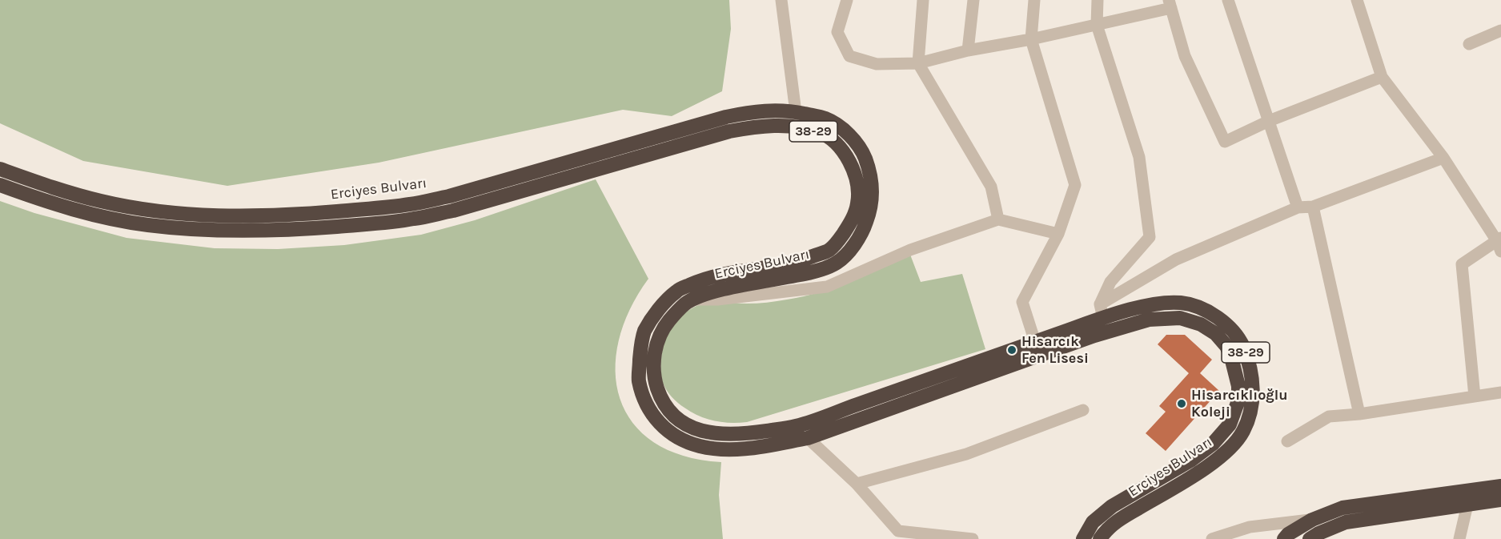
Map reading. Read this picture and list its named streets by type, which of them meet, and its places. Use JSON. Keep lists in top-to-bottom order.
{
  "streets": {
    "highway": ["38-29", "Erciyes Bulvarı"]
  },
  "places": ["Hisarcık Fen Lisesi", "Hisarcıklıoğlu Koleji"]
}
